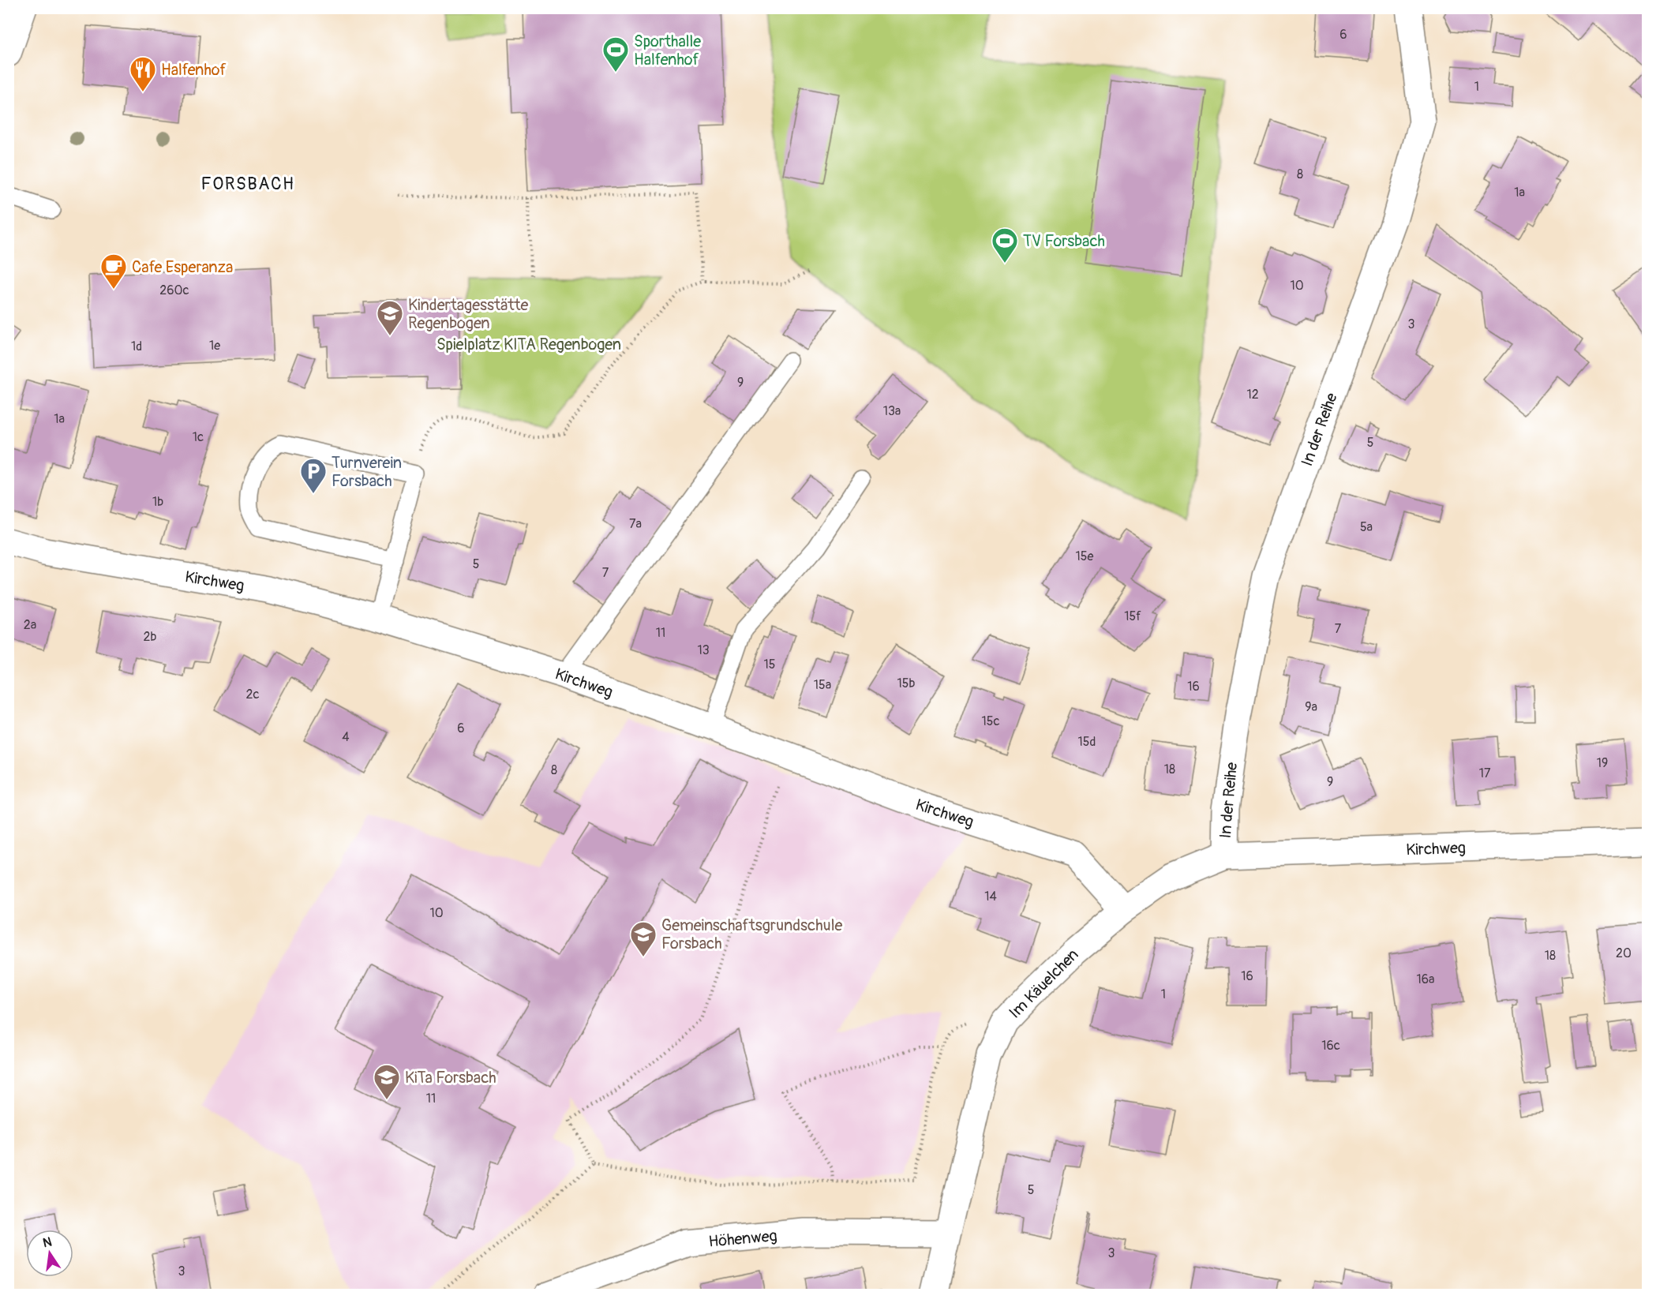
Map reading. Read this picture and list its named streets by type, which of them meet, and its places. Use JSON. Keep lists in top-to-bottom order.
{
  "streets": {
    "street": [
      "In der Reihe",
      "Kirchweg",
      "Im Käuelchen",
      "Höhenweg"
    ]
  },
  "crossings": [
    ["In der Reihe", "Kirchweg"],
    ["In der Reihe", "Im Käuelchen"],
    ["Kirchweg", "Im Käuelchen"],
    ["Im Käuelchen", "Höhenweg"]
  ],
  "districts": ["FORSBACH"],
  "parks": ["Spielplatz KITA Regenbogen"],
  "places": {
    "sports": ["Sporthalle Halfenhof", "TV Forsbach"],
    "restaurant": ["Halfenhof"],
    "cafe": ["Cafe Esperanza"],
    "school or university": ["Kindertagesstätte Regenbogen", "Gemeinschaftsgrundschule Forsbach", "KiTa Forsbach"],
    "parking": ["Turnverein Forsbach"]
  },
  "house_numbers": [
    "6",
    "1",
    "8",
    "1a",
    "10",
    "260c",
    "3",
    "1e",
    "1d",
    "9",
    "12",
    "13a",
    "1a",
    "1c",
    "5",
    "1b",
    "7a",
    "5a",
    "15e",
    "5",
    "7",
    "15f",
    "2a",
    "7",
    "11",
    "2b",
    "13",
    "15",
    "15b",
    "15a",
    "16",
    "2c",
    "9a",
    "15c",
    "6",
    "4",
    "15d",
    "19",
    "18",
    "8",
    "17",
    "9",
    "14",
    "10",
    "20",
    "18",
    "16",
    "16a",
    "1",
    "16c",
    "11",
    "5",
    "3",
    "3"
  ],
  "north": "top"
}
